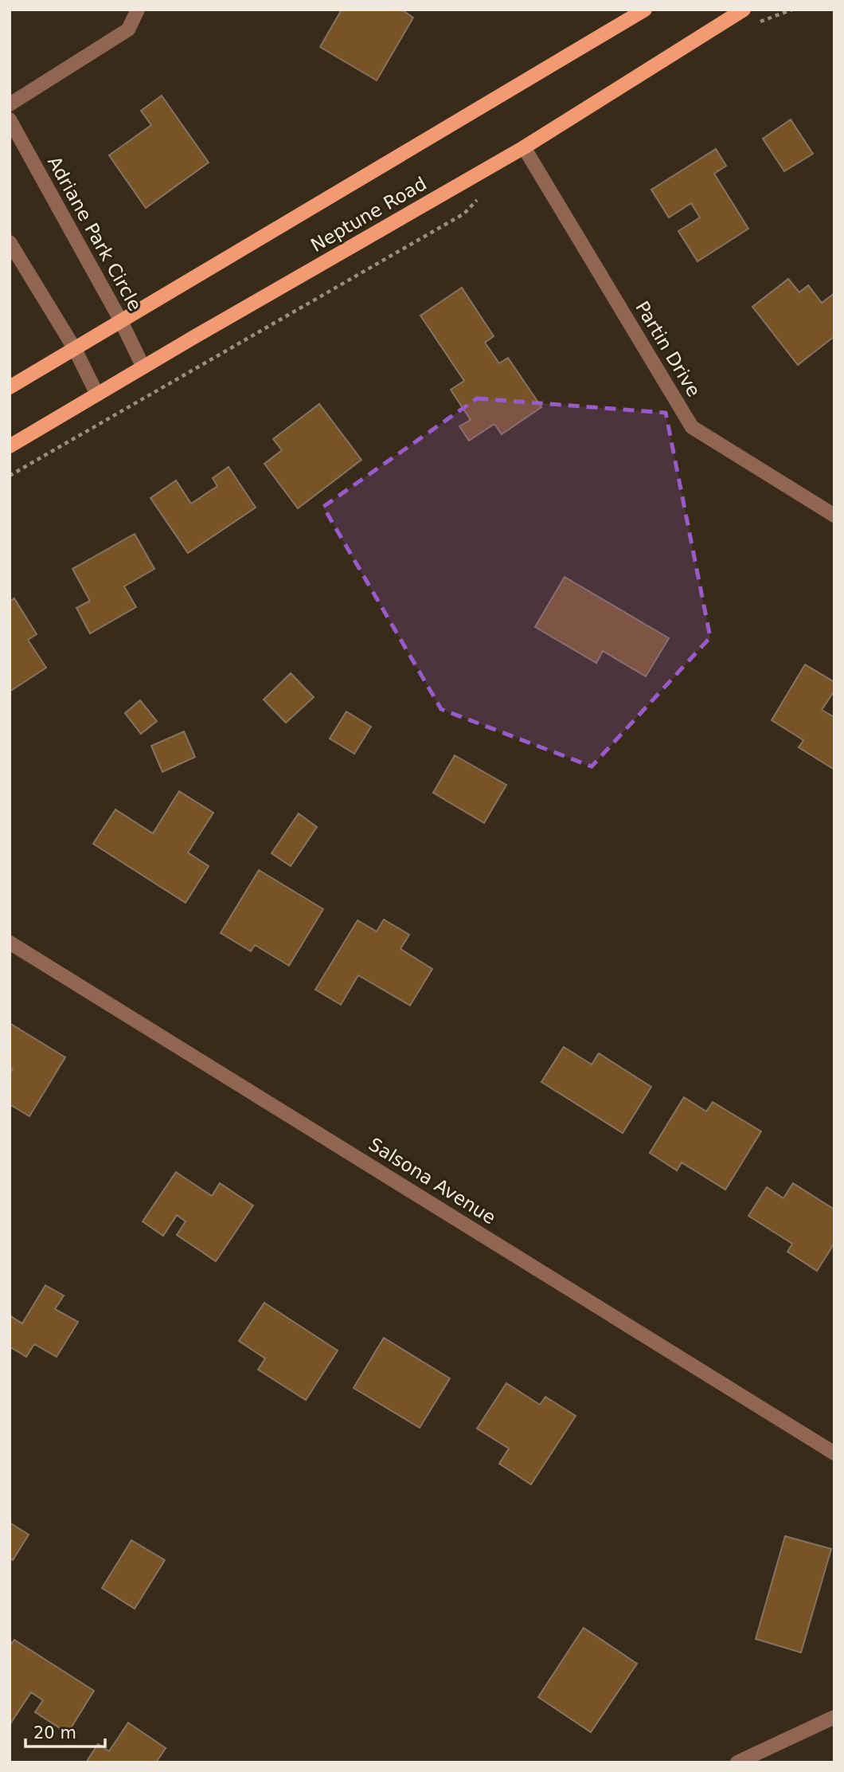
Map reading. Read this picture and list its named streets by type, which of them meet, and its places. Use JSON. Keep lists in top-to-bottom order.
{
  "streets": {
    "main road": ["Neptune Road"],
    "street": ["Adriane Park Circle", "Partin Drive", "Salsona Avenue"]
  },
  "crossings": [
    ["Neptune Road", "Adriane Park Circle"],
    ["Neptune Road", "Partin Drive"]
  ],
  "scale_bar": "20 m"
}
